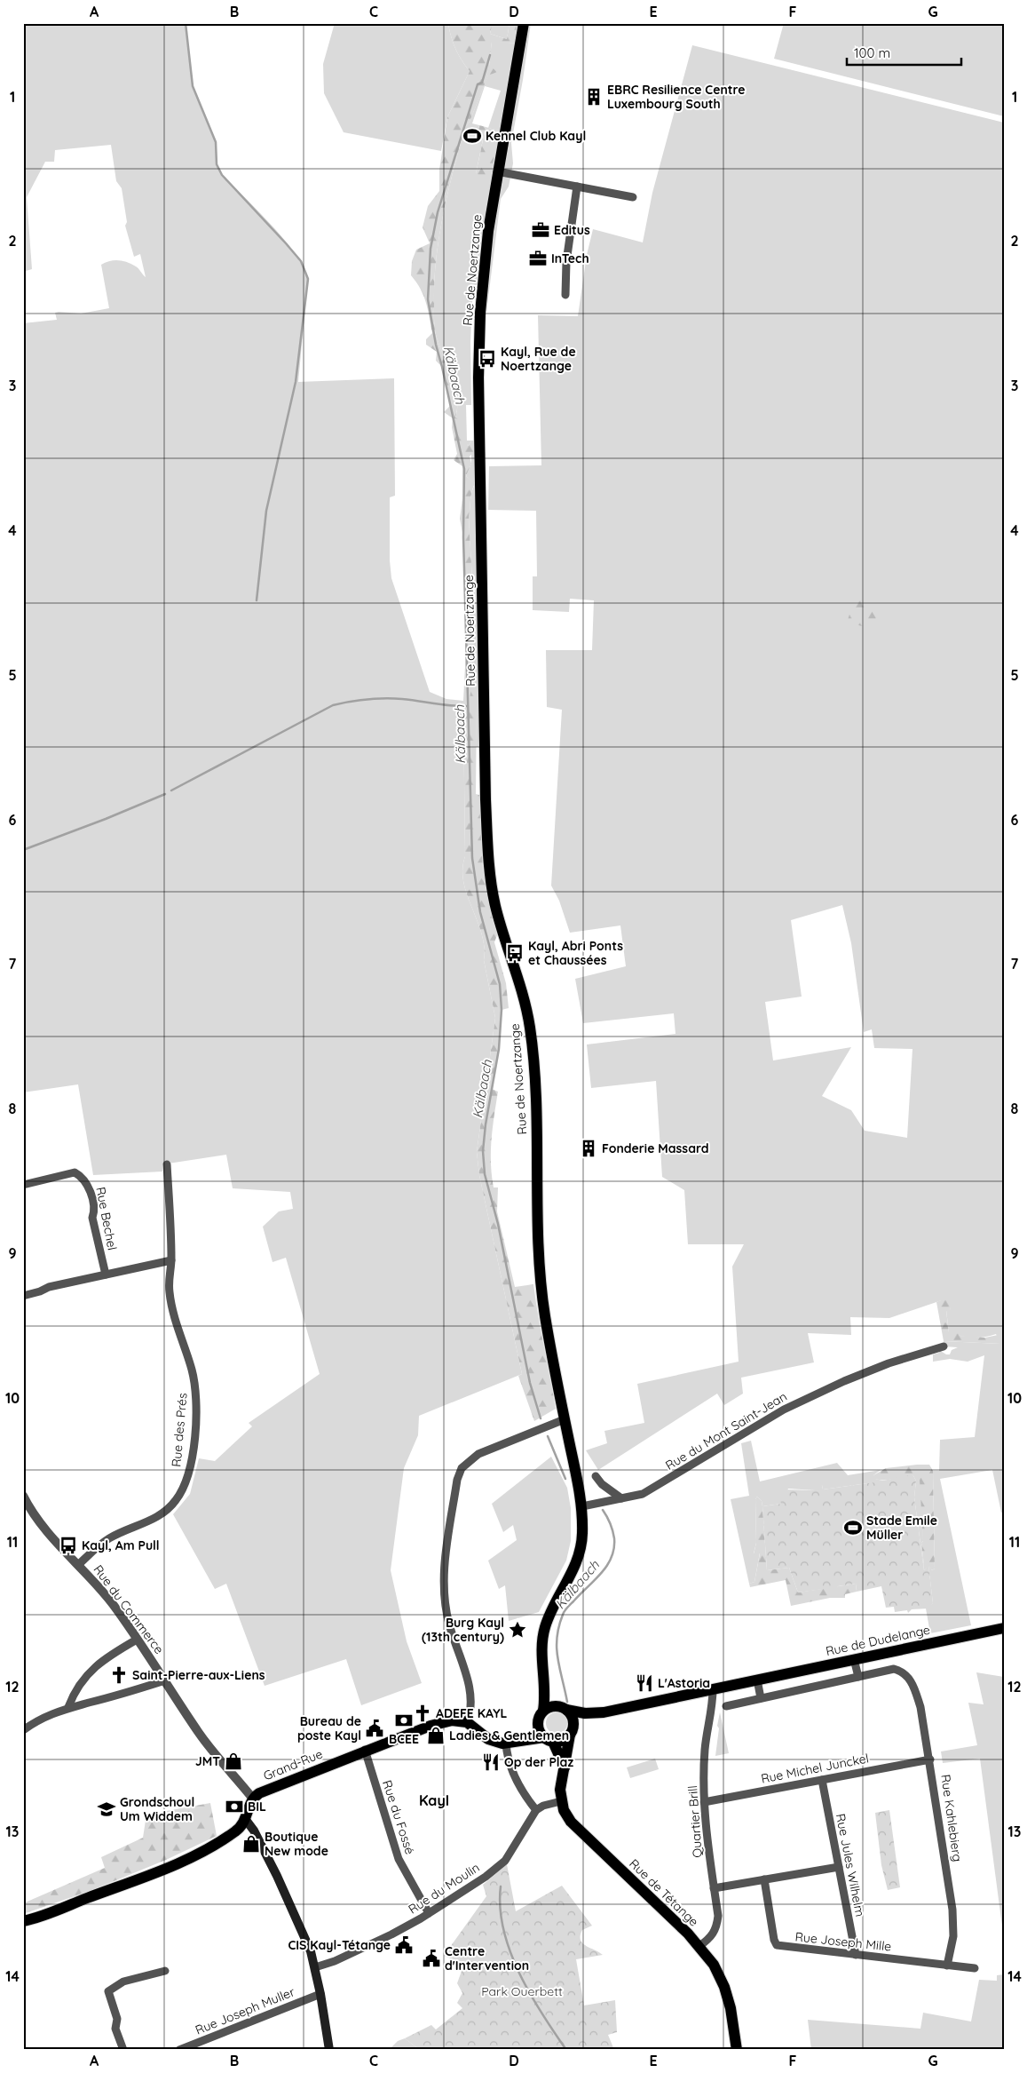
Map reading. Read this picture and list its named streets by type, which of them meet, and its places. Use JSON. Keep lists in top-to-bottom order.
{
  "streets": {
    "main road": [
      "Rue de Noertzange",
      "Rue de Dudelange",
      "Grand-Rue",
      "Rue de Tétange"
    ],
    "street": [
      "Rue Bechel",
      "Rue des Prés",
      "Rue du Mont Saint-Jean",
      "Rue du Commerce",
      "Rue Michel Junckel",
      "Rue du Fossé",
      "Rue Kahlebierg",
      "Quartier Brill",
      "Rue Jules Wilhelm",
      "Rue du Moulin",
      "Rue Joseph Mille",
      "Rue Joseph Muller"
    ]
  },
  "crossings": [
    ["Rue de Noertzange", "Rue du Mont Saint-Jean"],
    ["Rue de Noertzange", "Rue de Dudelange"],
    ["Rue de Noertzange", "Rue de Tétange"],
    ["Rue des Prés", "Rue du Commerce"],
    ["Rue du Commerce", "Grand-Rue"],
    ["Rue de Dudelange", "Quartier Brill"],
    ["Rue de Dudelange", "Rue de Tétange"],
    ["Grand-Rue", "Rue du Fossé"],
    ["Rue Michel Junckel", "Rue Kahlebierg"],
    ["Rue Michel Junckel", "Quartier Brill"],
    ["Rue Michel Junckel", "Rue Jules Wilhelm"],
    ["Rue du Fossé", "Rue du Moulin"],
    ["Rue Kahlebierg", "Rue Joseph Mille"],
    ["Quartier Brill", "Rue de Tétange"],
    ["Rue Jules Wilhelm", "Rue Joseph Mille"]
  ],
  "districts": ["Kayl"],
  "water": ["Kälbaach"],
  "parks": ["Park Ouerbett"],
  "places": {
    "building": ["EBRC Resilience Centre Luxembourg South", "Fonderie Massard"],
    "sports": ["Kennel Club Kayl", "Stade Emile Müller"],
    "office": ["Editus", "InTech"],
    "bus stop": ["Kayl, Rue de Noertzange", "Kayl, Abri Ponts et Chaussées", "Kayl, Am Pull"],
    "place": ["Burg Kayl (13th century)"],
    "church": ["Saint-Pierre-aux-Liens", "ADEFE KAYL"],
    "restaurant": ["L'Astoria", "Op der Plaz"],
    "bank": ["BCEE", "BIL"],
    "public building": ["Bureau de poste Kayl", "CIS Kayl-Tétange", "Centre d'Intervention"],
    "shop": ["Ladies & Gentlemen", "JMT", "Boutique New mode"],
    "school or university": ["Grondschoul Um Widdem"]
  },
  "scale_bar": "100 m",
  "grid": {
    "columns": [
      "A",
      "B",
      "C",
      "D",
      "E",
      "F",
      "G"
    ],
    "rows": [
      "1",
      "2",
      "3",
      "4",
      "5",
      "6",
      "7",
      "8",
      "9",
      "10",
      "11",
      "12",
      "13",
      "14"
    ]
  }
}
